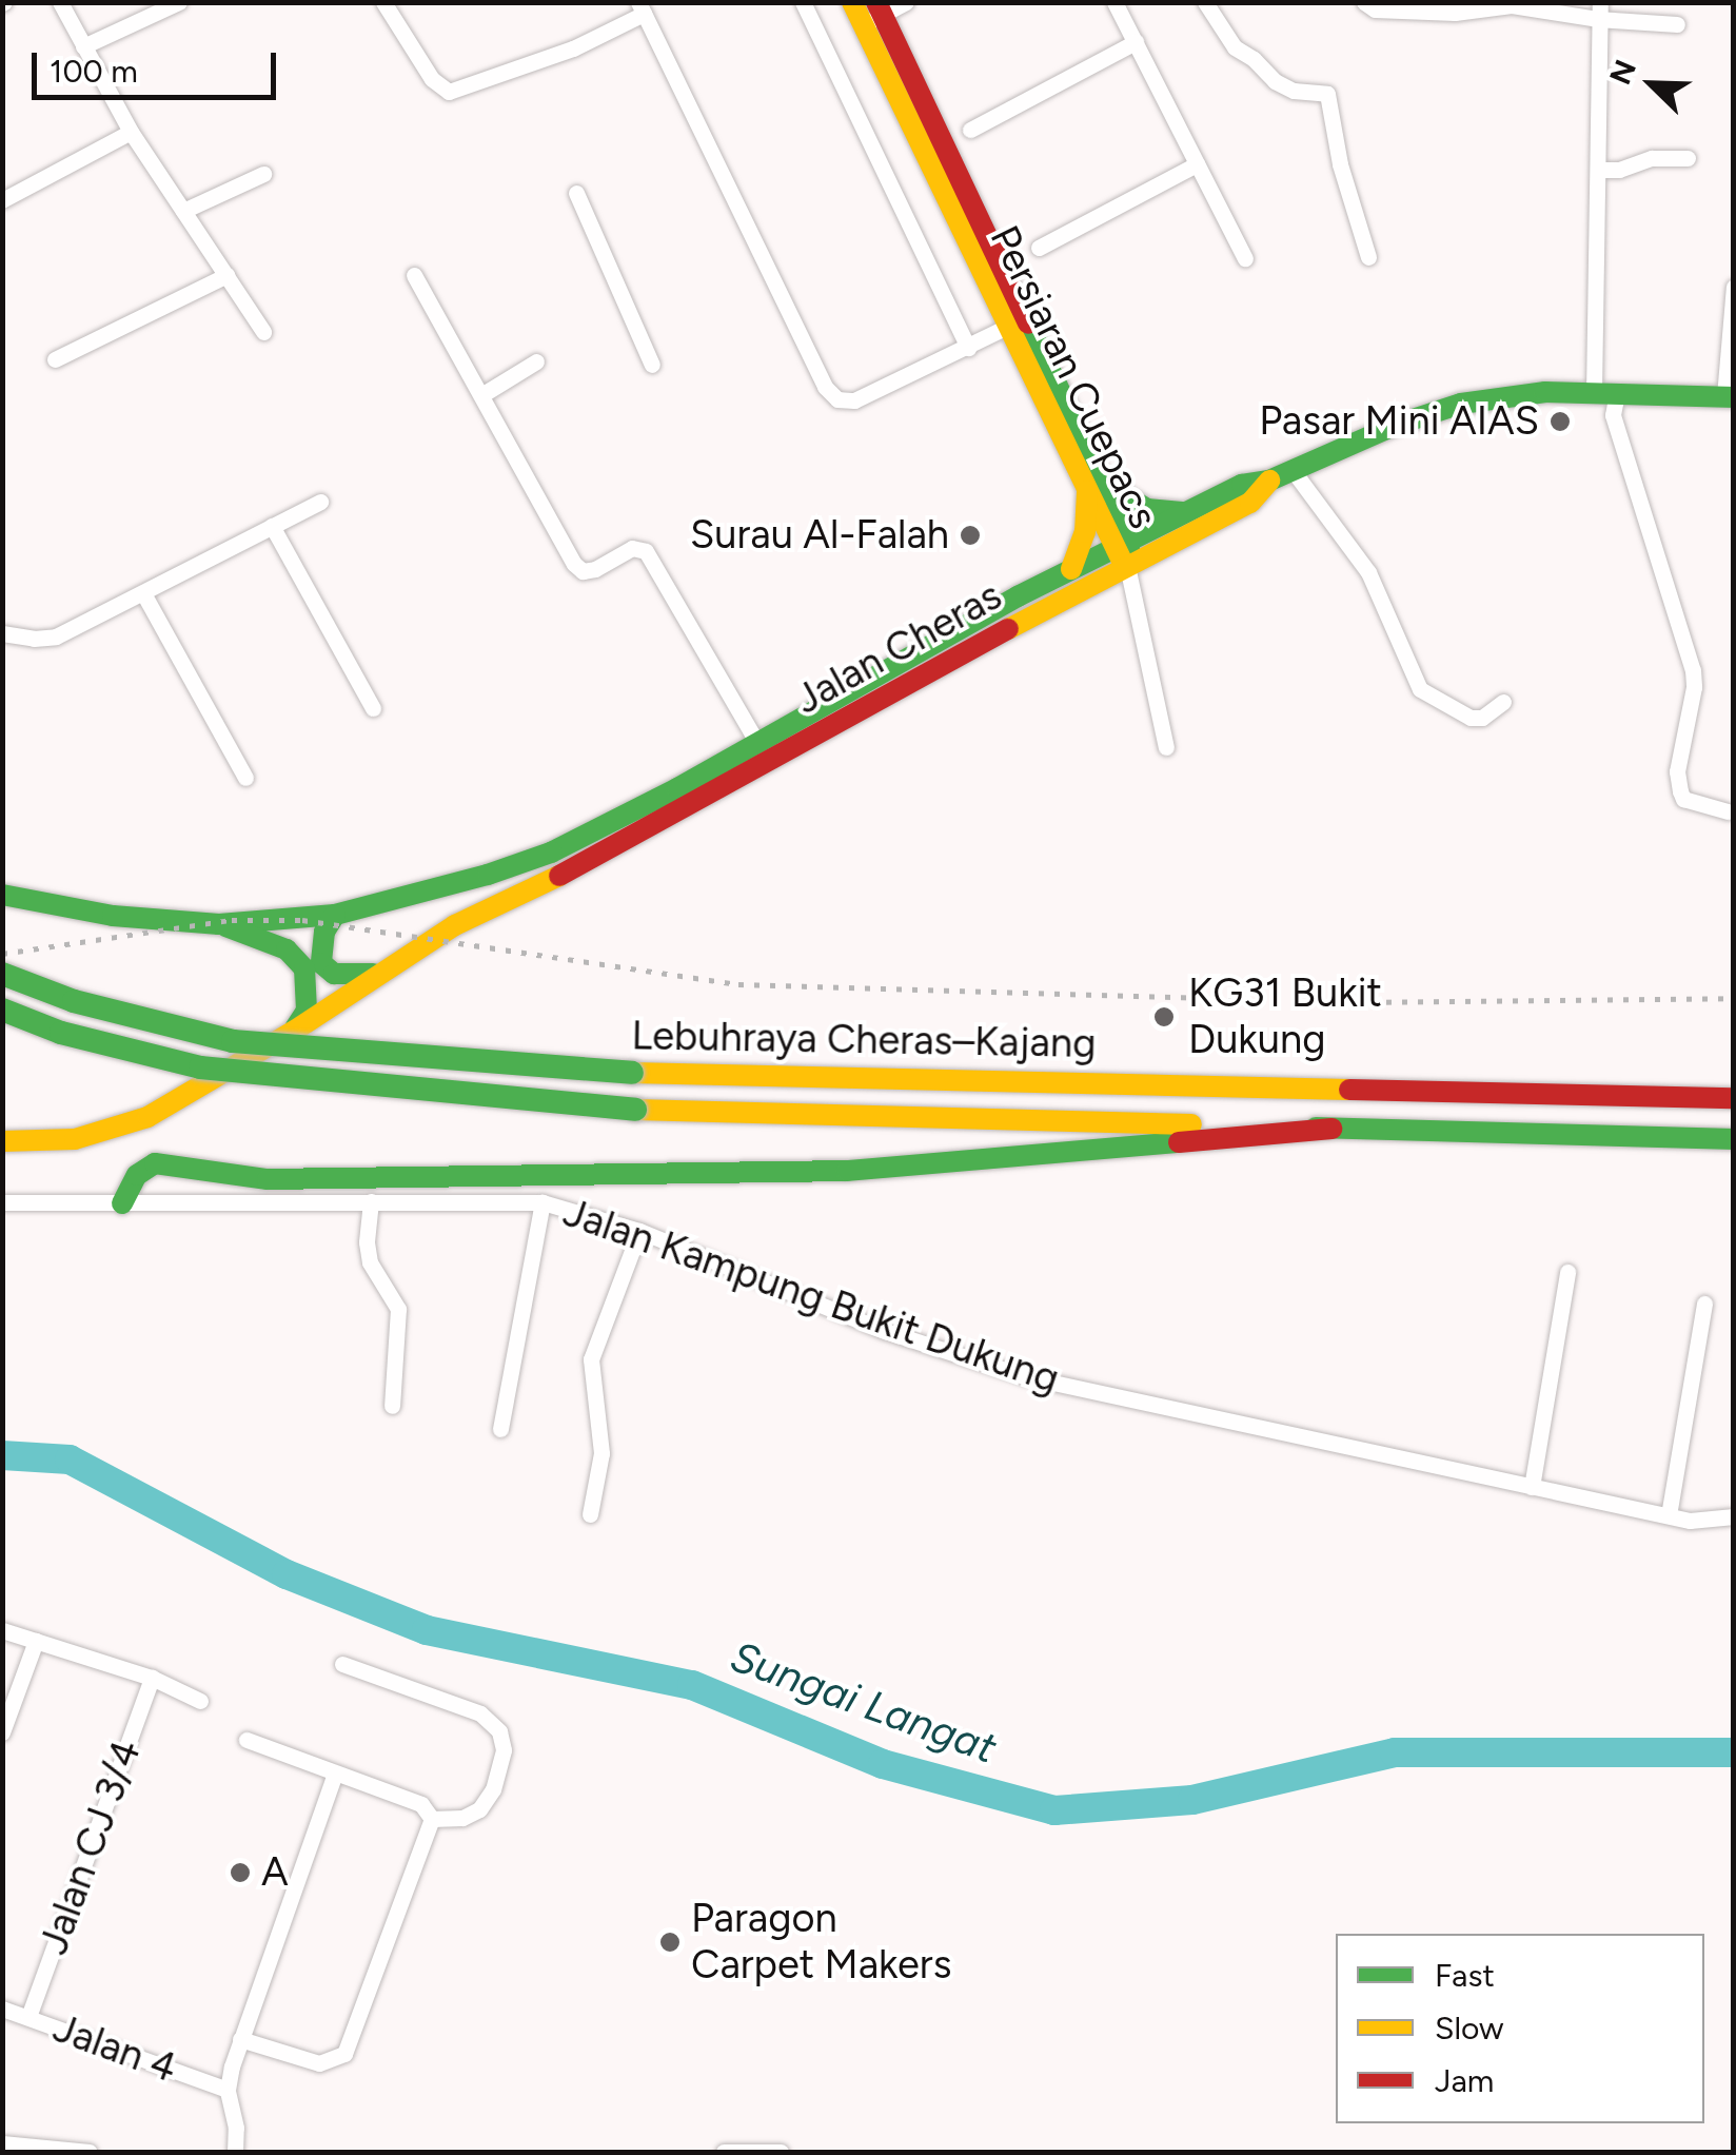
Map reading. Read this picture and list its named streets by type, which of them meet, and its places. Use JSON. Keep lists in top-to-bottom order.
{
  "streets": {
    "main road": ["Persiaran Cuepacs", "Jalan Cheras", "Lebuhraya Cheras–Kajang"],
    "street": ["Jalan Kampung Bukit Dukung", "Jalan CJ 3/4", "Jalan 4"]
  },
  "crossings": [
    ["Persiaran Cuepacs", "Jalan Cheras"],
    ["Jalan CJ 3/4", "Jalan 4"]
  ],
  "water": ["Sungai Langat"],
  "places": [
    "Pasar Mini AIAS",
    "Surau Al-Falah",
    "KG31 Bukit Dukung",
    "A",
    "Paragon Carpet Makers"
  ],
  "legend": ["Fast", "Slow", "Jam"],
  "scale_bar": "100 m",
  "north": "top left"
}
